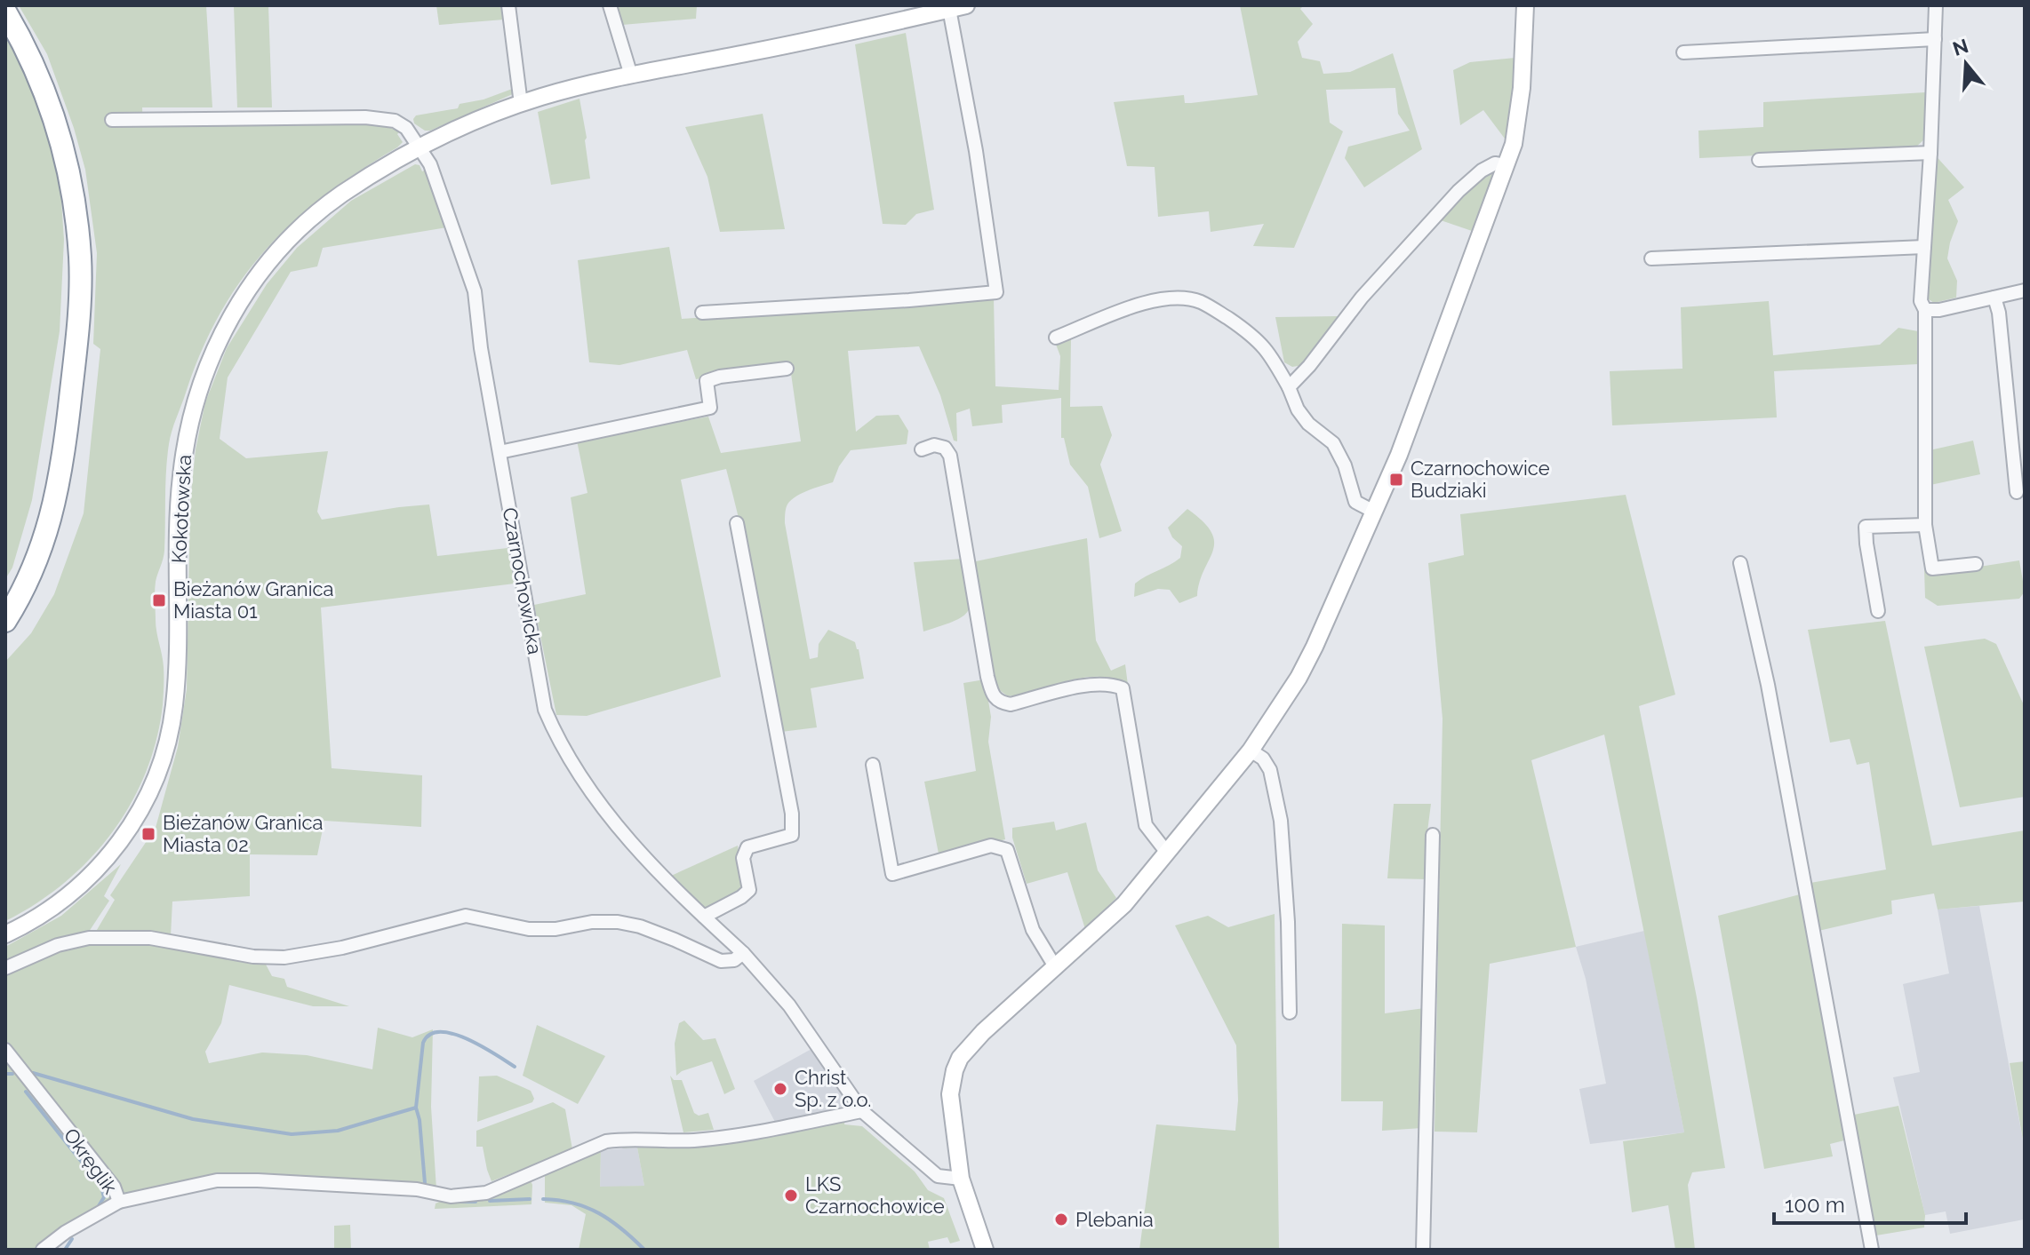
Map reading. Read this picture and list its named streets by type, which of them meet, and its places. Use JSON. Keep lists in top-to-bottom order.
{
  "streets": {
    "street": ["Kokotowska", "Czarnochowicka", "Okręglik"]
  },
  "crossings": [
    ["Kokotowska", "Czarnochowicka"]
  ],
  "places": {
    "transit": ["Czarnochowice Budziaki", "Bieżanów Granica Miasta 01", "Bieżanów Granica Miasta 02"],
    "other": ["Christ Sp. z o.o.", "LKS Czarnochowice", "Plebania"]
  },
  "scale_bar": "100 m",
  "north": "top"
}
